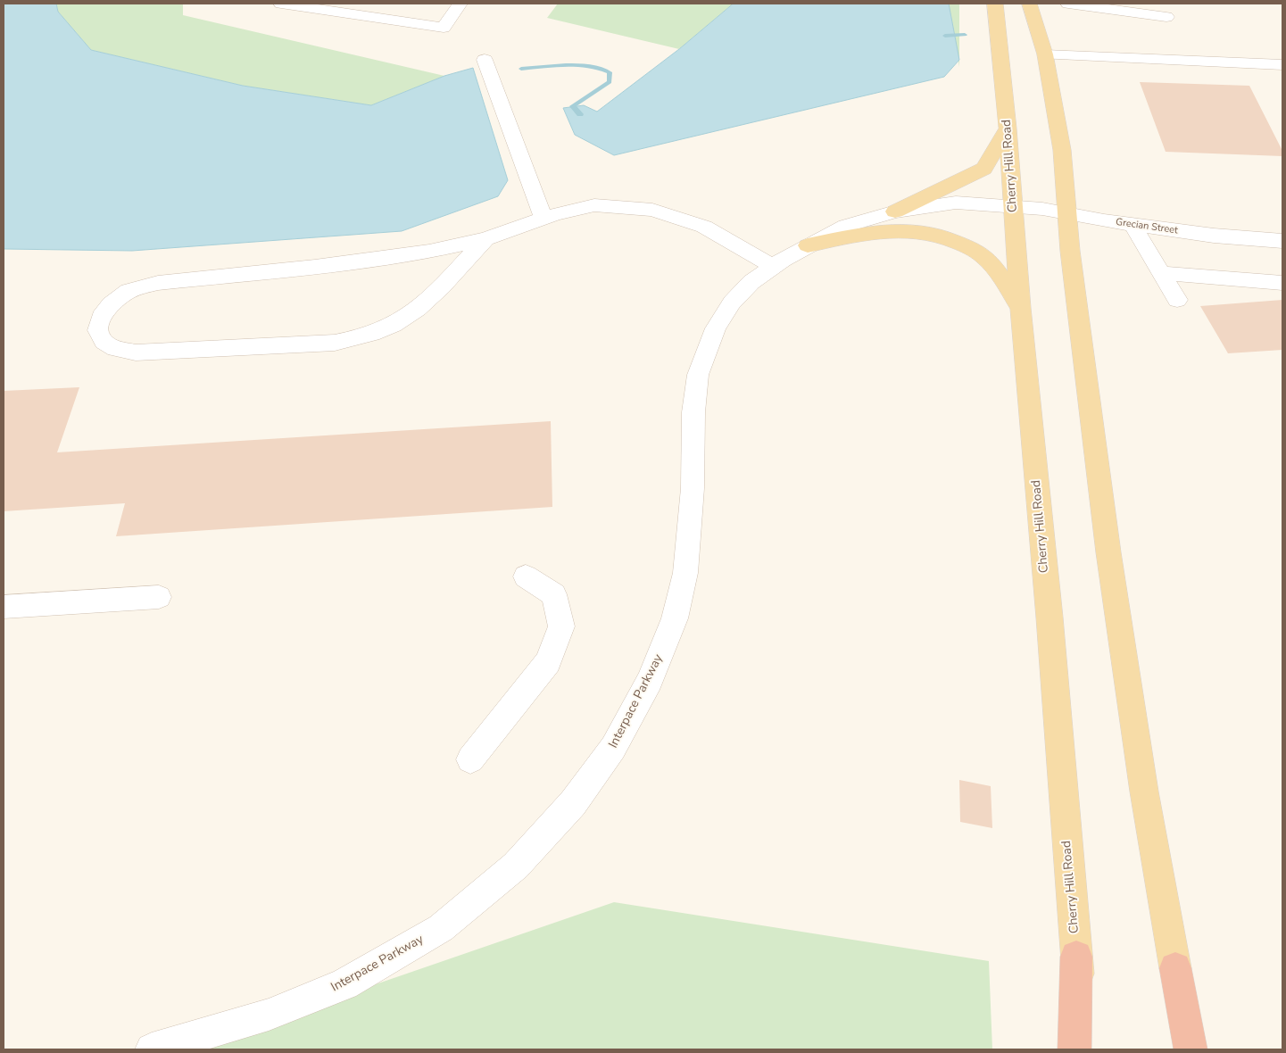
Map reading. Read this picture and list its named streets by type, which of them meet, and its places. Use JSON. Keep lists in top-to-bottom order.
{
  "streets": {
    "main road": ["Cherry Hill Road"],
    "street": ["Grecian Street", "Interpace Parkway"]
  },
  "crossings": [
    ["Cherry Hill Road", "Grecian Street"],
    ["Cherry Hill Road", "Interpace Parkway"],
    ["Grecian Street", "Interpace Parkway"]
  ]
}
